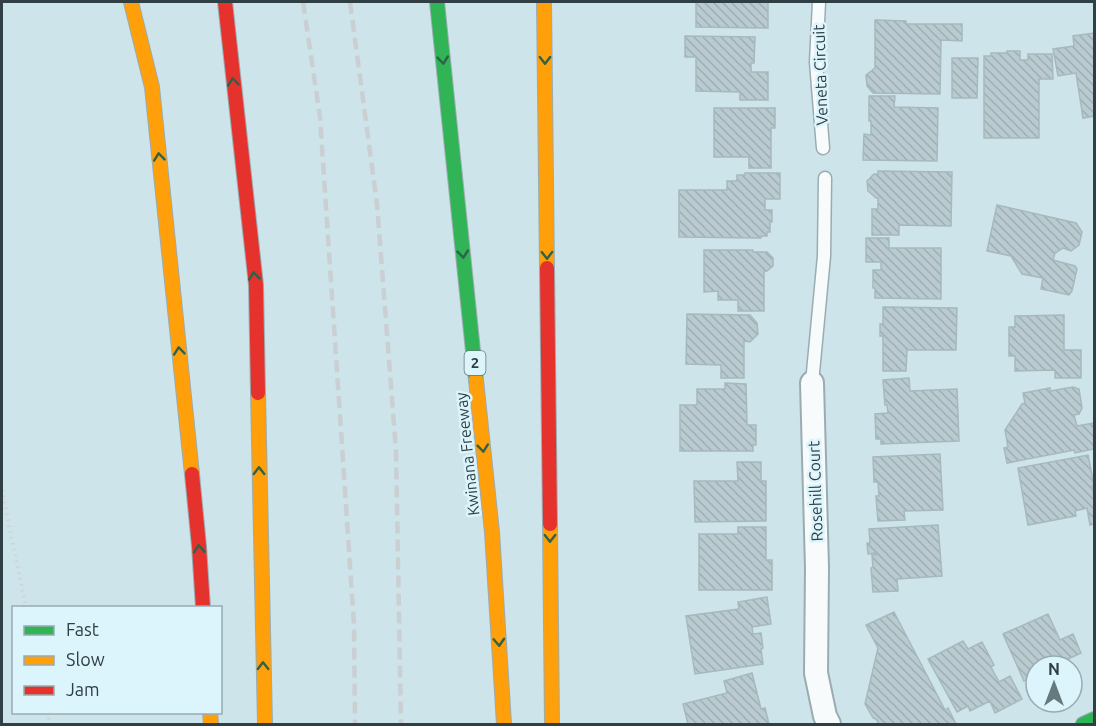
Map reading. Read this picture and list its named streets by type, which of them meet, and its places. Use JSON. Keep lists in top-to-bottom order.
{
  "streets": {
    "main road": ["2", "Kwinana Freeway"],
    "street": ["Rosehill Court"],
    "lane": ["Veneta Circuit"]
  },
  "legend": ["Fast", "Slow", "Jam"],
  "north": "top"
}
